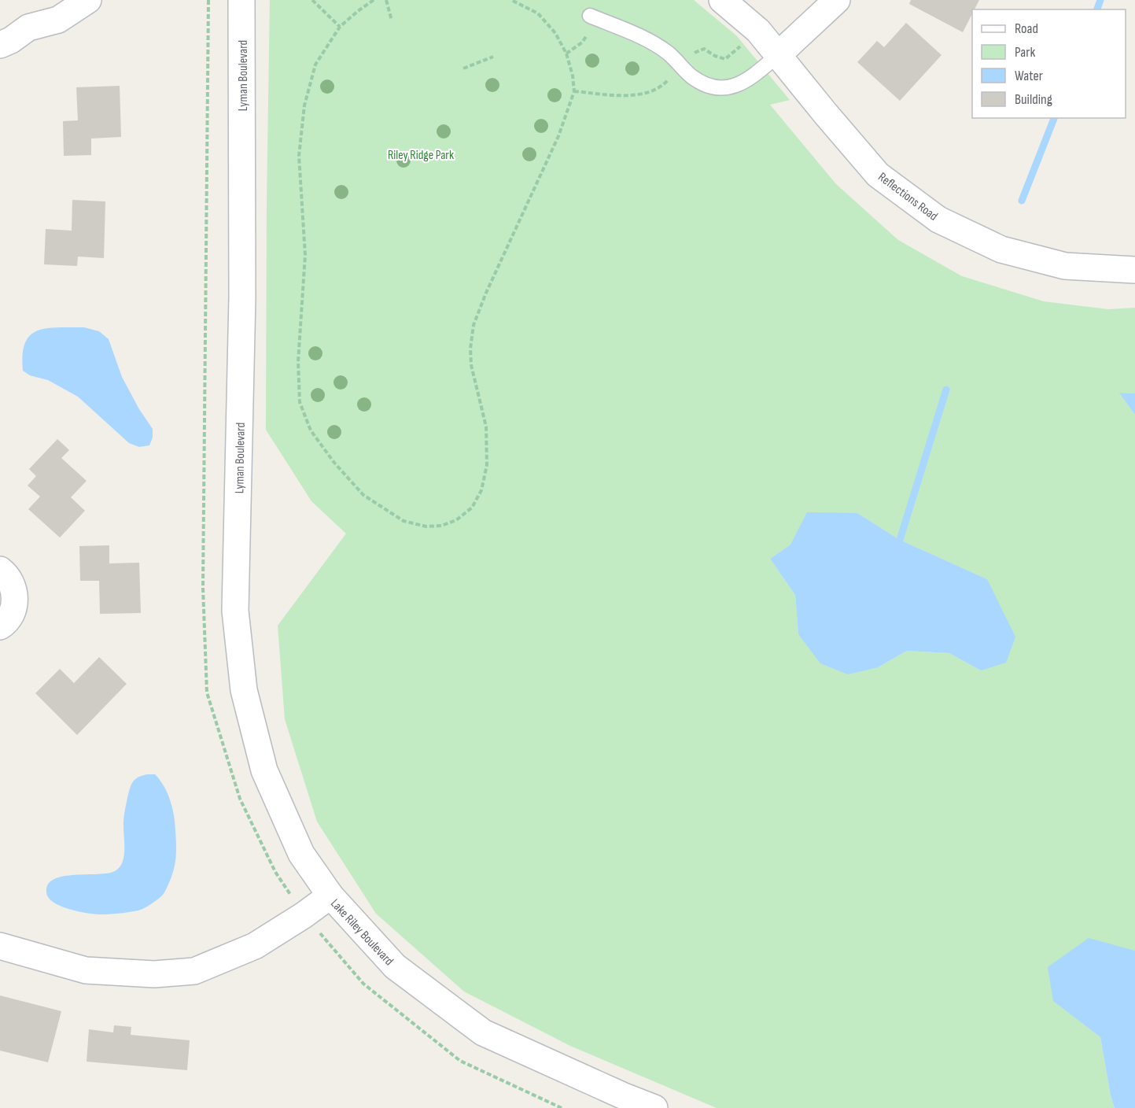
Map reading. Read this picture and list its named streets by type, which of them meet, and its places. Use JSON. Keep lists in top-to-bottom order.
{
  "streets": {
    "street": ["Lyman Boulevard", "Reflections Road", "Lake Riley Boulevard"]
  },
  "crossings": [
    ["Lyman Boulevard", "Lake Riley Boulevard"]
  ],
  "parks": ["Riley Ridge Park"],
  "legend": [
    "Road",
    "Park",
    "Water",
    "Building"
  ]
}
